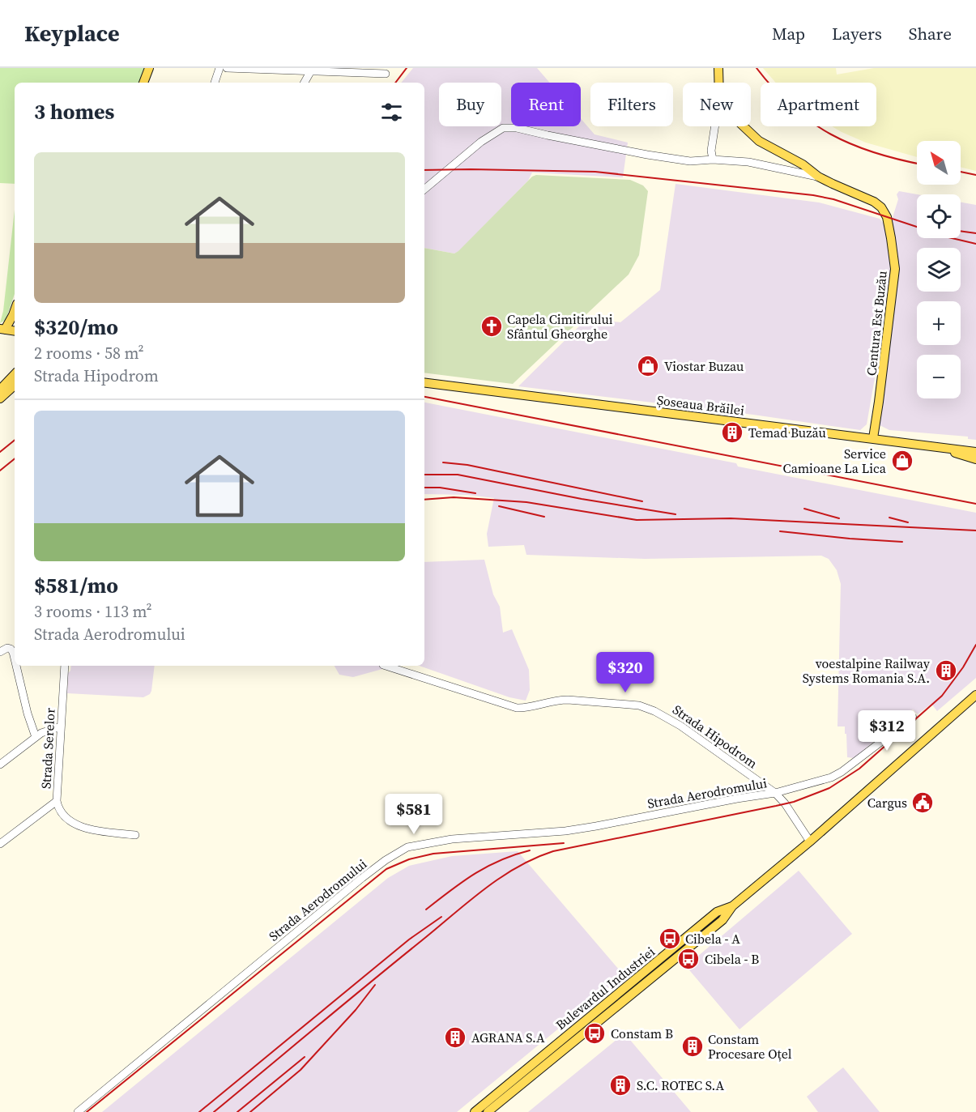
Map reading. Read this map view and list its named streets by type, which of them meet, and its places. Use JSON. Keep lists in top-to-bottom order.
{
  "streets": {
    "main road": ["Centura Est Buzău", "Șoseaua Brăilei", "Bulevardul Industriei"],
    "street": ["Strada Hipodrom", "Strada Serelor", "Strada Aerodromului"]
  },
  "crossings": [
    ["Centura Est Buzău", "Șoseaua Brăilei"],
    ["Strada Hipodrom", "Strada Aerodromului"],
    ["Strada Hipodrom", "Bulevardul Industriei"]
  ],
  "places": {
    "church": ["Capela Cimitirului Sfântul Gheorghe"],
    "shop": ["Viostar Buzau", "Service Camioane La Lica"],
    "building": [
      "Temad Buzău",
      "voestalpine Railway Systems Romania S.A.",
      "AGRANA S.A",
      "Constam Procesare Oțel",
      "S.C. ROTEC S.A"
    ],
    "public building": ["Cargus"],
    "bus stop": ["Cibela - A", "Cibela - B", "Constam B"]
  },
  "north": "top left",
  "page": {
    "header": "Keyplace",
    "nav": ["Map", "Layers", "Share"],
    "chip": [
      "Buy",
      "Rent",
      "Filters",
      "New",
      "Apartment"
    ],
    "heading": "3 homes",
    "map_buttons": ["+", "−"],
    "list": [
      {
        "name": "$320/mo",
        "note": "2 rooms · 58 m² · Strada Hipodrom"
      },
      {
        "name": "$581/mo",
        "note": "3 rooms · 113 m² · Strada Aerodromului"
      }
    ],
    "price": ["$320", "$312", "$581"]
  }
}
